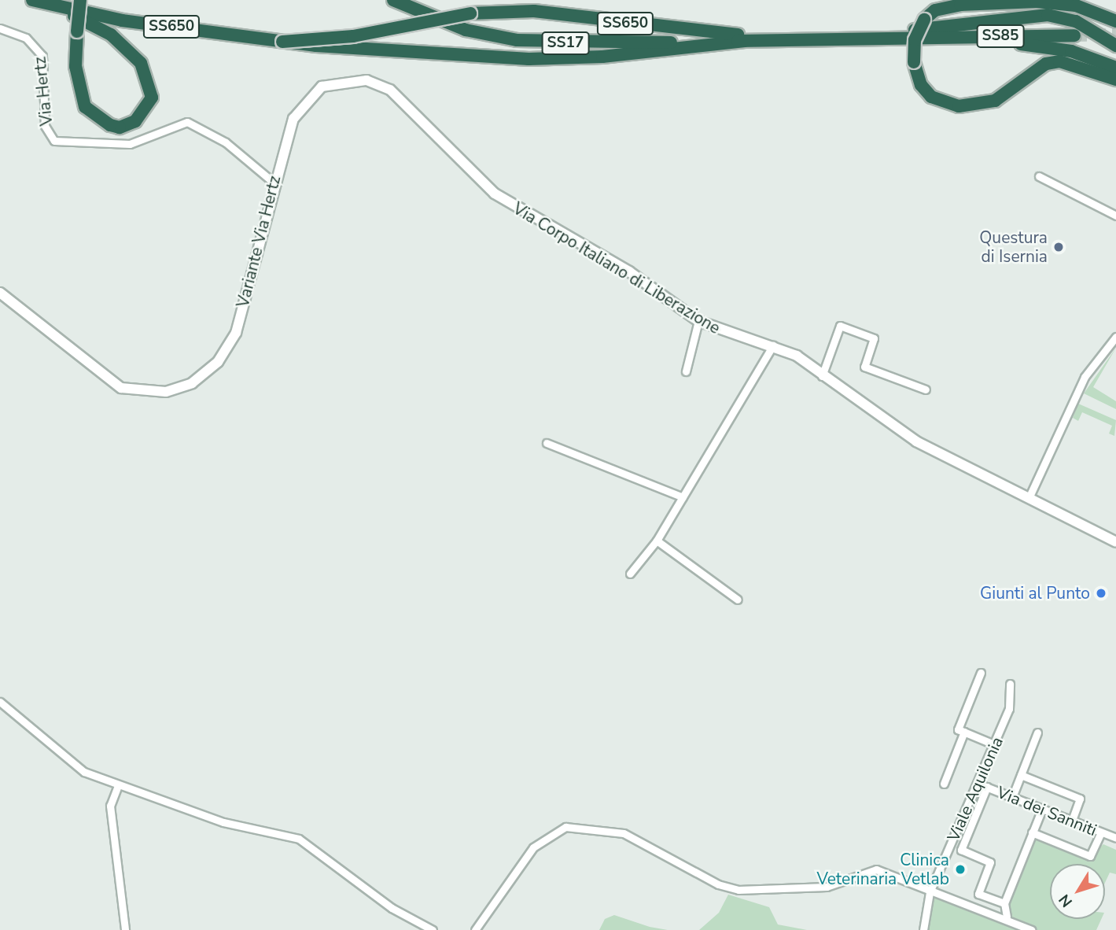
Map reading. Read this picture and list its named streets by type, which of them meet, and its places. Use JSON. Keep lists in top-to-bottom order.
{
  "streets": {
    "highway": ["SS650", "SS85", "SS17"],
    "street": [
      "Via Hertz",
      "Variante Via Hertz",
      "Via Corpo Italiano di Liberazione",
      "Viale Aquilonia",
      "Via dei Sanniti"
    ]
  },
  "crossings": [
    ["SS650", "SS17"],
    ["SS85", "SS17"],
    ["Via Hertz", "Variante Via Hertz"],
    ["Variante Via Hertz", "Via Corpo Italiano di Liberazione"],
    ["Viale Aquilonia", "Via dei Sanniti"]
  ],
  "places": ["Questura di Isernia", "Giunti al Punto", "Clinica Veterinaria Vetlab"],
  "north": "bottom left"
}
